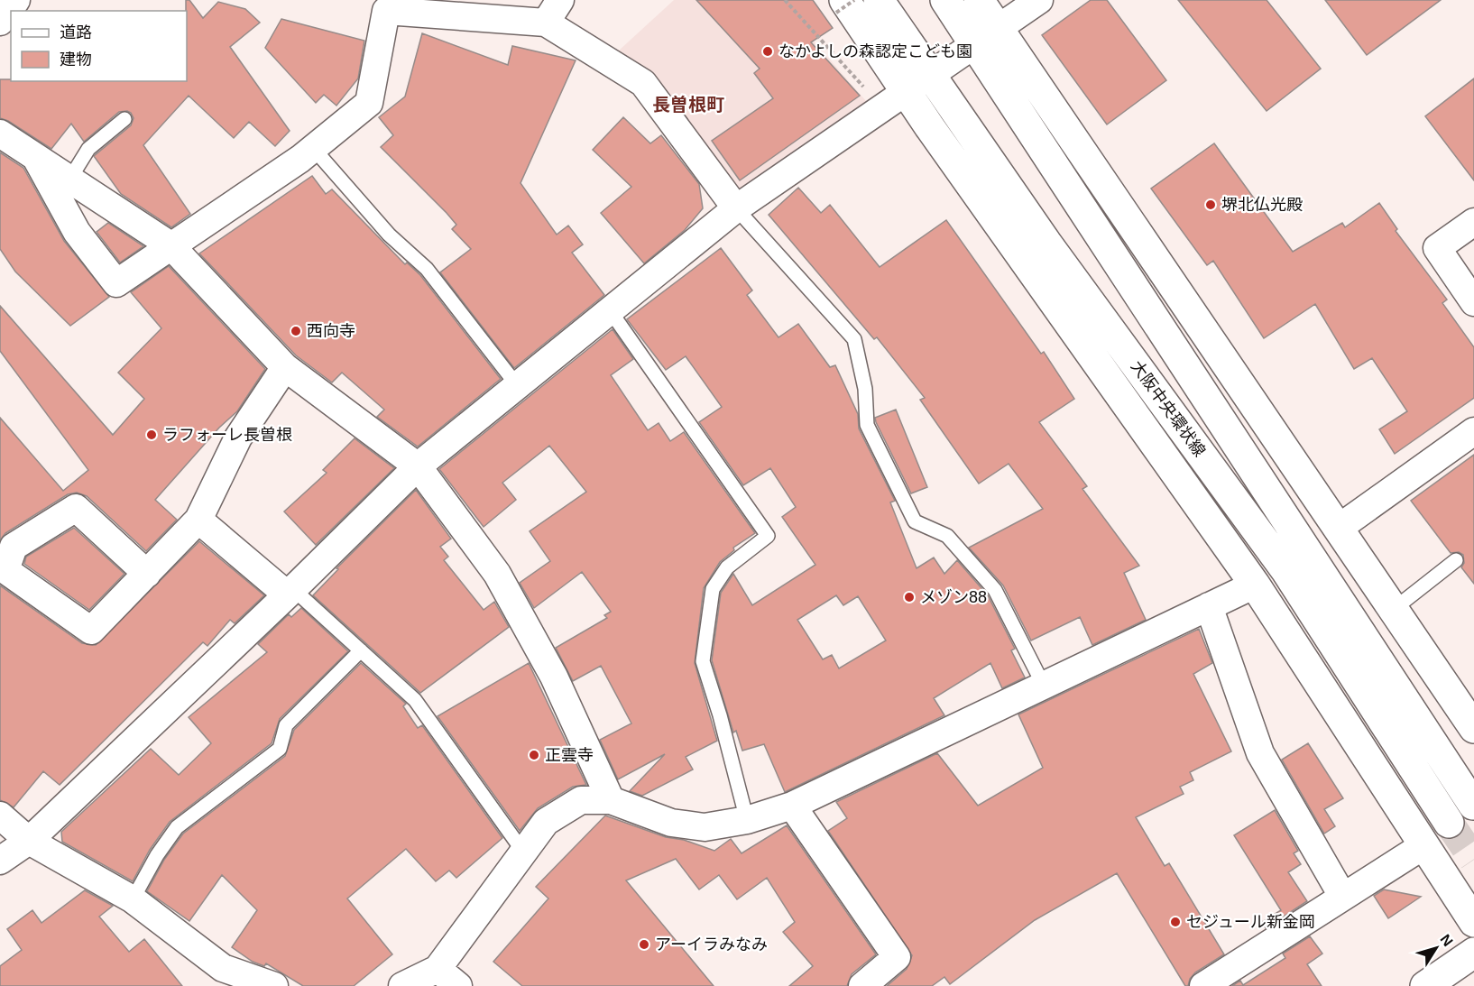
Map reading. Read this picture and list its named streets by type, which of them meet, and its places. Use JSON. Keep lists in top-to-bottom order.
{
  "streets": {
    "main road": ["大阪中央環状線"]
  },
  "districts": ["長曽根町"],
  "places": [
    "なかよしの森認定こども園",
    "堺北仏光殿",
    "西向寺",
    "ラフォーレ長曽根",
    "メゾン88",
    "正雲寺",
    "セジュール新金岡",
    "アーイラみなみ"
  ],
  "legend": ["道路", "建物"],
  "north": "top right"
}
